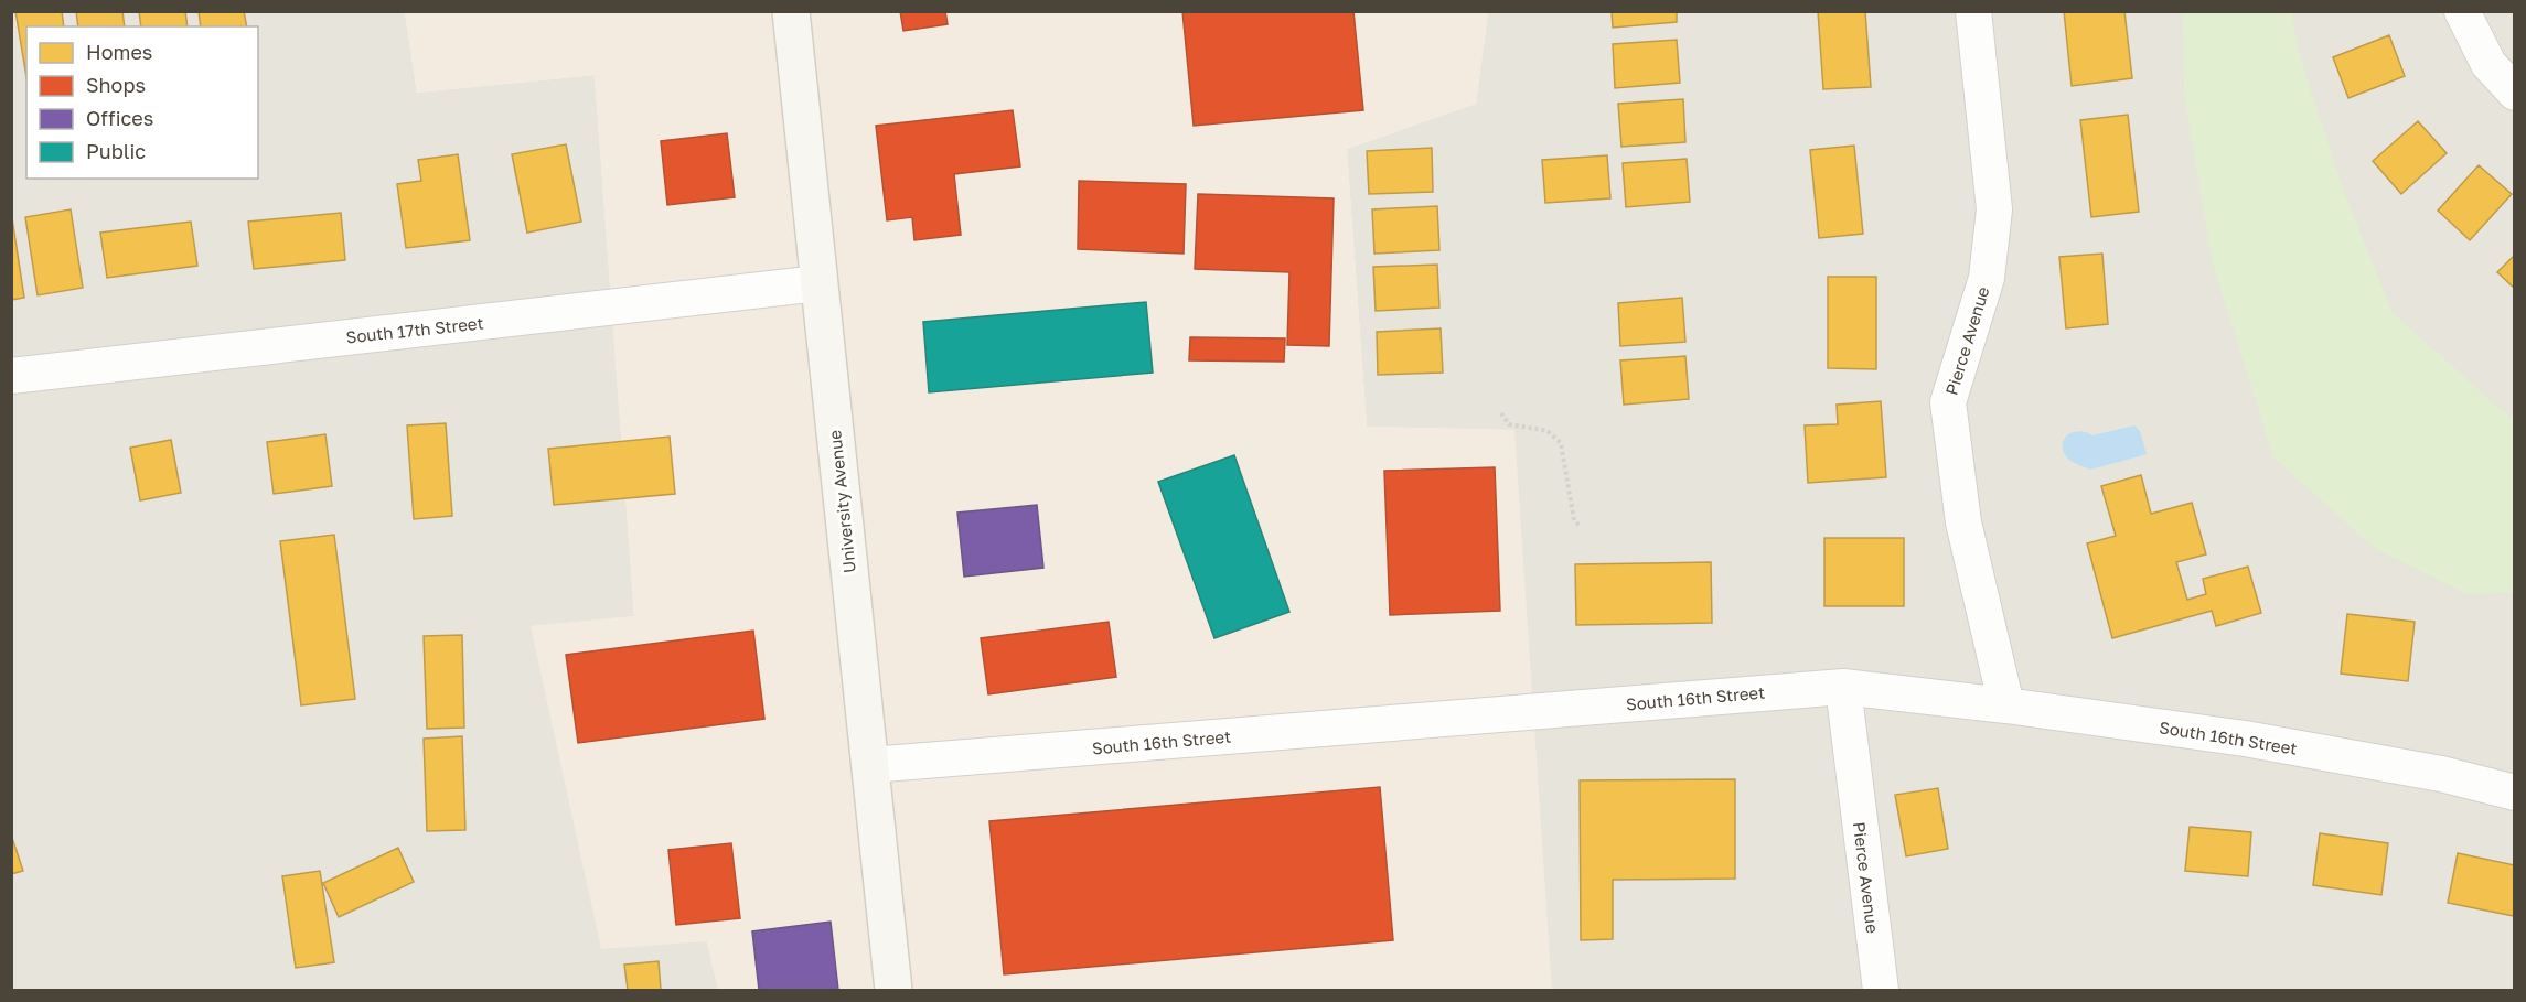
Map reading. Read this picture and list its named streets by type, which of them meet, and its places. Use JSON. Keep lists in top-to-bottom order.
{
  "streets": {
    "main road": ["University Avenue"],
    "street": ["South 17th Street", "Pierce Avenue", "South 16th Street"]
  },
  "crossings": [
    ["South 17th Street", "University Avenue"],
    ["Pierce Avenue", "South 16th Street"],
    ["University Avenue", "South 16th Street"]
  ],
  "legend": [
    "Homes",
    "Shops",
    "Offices",
    "Public"
  ]
}
